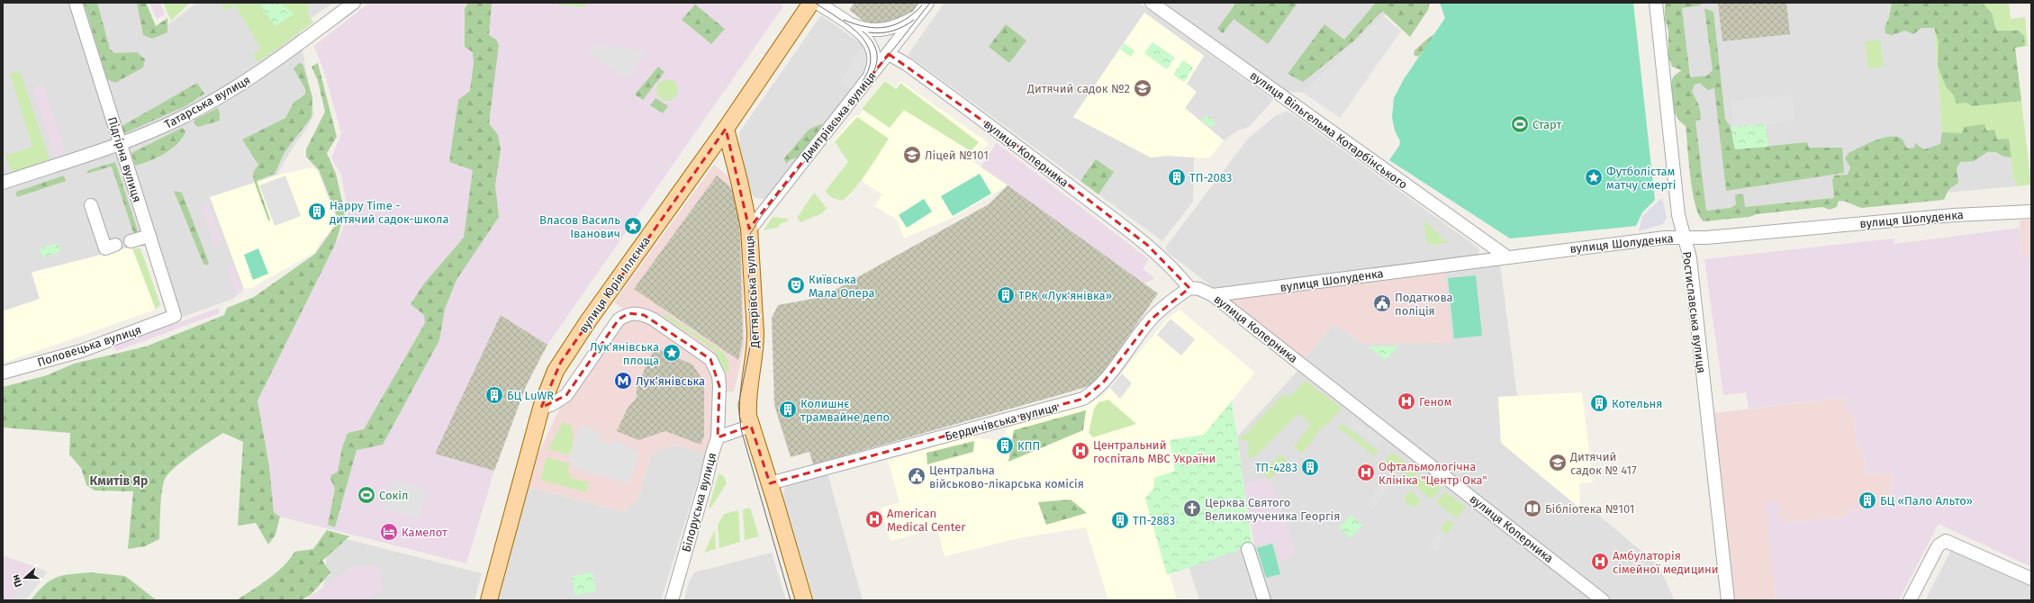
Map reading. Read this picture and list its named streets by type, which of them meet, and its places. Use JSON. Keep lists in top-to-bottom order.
{
  "streets": {
    "main road": ["вулиця Юрія Іллєнка", "Дегтярівська вулиця"],
    "street": [
      "Татарська вулиця",
      "Дмитрівська вулиця",
      "вулиця Вільгельма Котарбінського",
      "вулиця Коперника",
      "Підгірна вулиця",
      "вулиця Шолуденка",
      "Ростиславська вулиця",
      "Половецька вулиця",
      "Бердичівська вулиця",
      "Білоруська вулиця"
    ]
  },
  "crossings": [
    ["Татарська вулиця", "Підгірна вулиця"],
    ["Дмитрівська вулиця", "вулиця Коперника"],
    ["Дмитрівська вулиця", "Дегтярівська вулиця"],
    ["вулиця Вільгельма Котарбінського", "вулиця Шолуденка"],
    ["вулиця Коперника", "вулиця Шолуденка"],
    ["вулиця Коперника", "Бердичівська вулиця"],
    ["Підгірна вулиця", "Половецька вулиця"],
    ["вулиця Шолуденка", "Ростиславська вулиця"],
    ["вулиця Юрія Іллєнка", "Дегтярівська вулиця"],
    ["Дегтярівська вулиця", "Бердичівська вулиця"],
    ["Дегтярівська вулиця", "Білоруська вулиця"]
  ],
  "districts": ["Кмитів Яр"],
  "places": {
    "school or university": ["Дитячий садок №2", "Ліцей №101", "Дитячий садок № 417"],
    "sports": ["Старт", "Сокіл"],
    "building": [
      "ТП-2083",
      "Happy Time - дитячий садок-школа",
      "ТРК «Лук'янівка»",
      "БЦ LuWR",
      "Котельня",
      "Колишнє трамвайне депо",
      "КПП",
      "ТП-4283",
      "БЦ «Пало Альто»",
      "ТП-2883"
    ],
    "place": ["Футболістам матчу смерті", "Власов Василь Іванович", "Лукʼянівська площа"],
    "theatre": ["Київська Мала Опера"],
    "public building": ["Податкова поліція", "Центральна військово-лікарська комісія"],
    "metro station": ["Лукʼянівська"],
    "hospital": [
      "Геном",
      "Центральний госпіталь МВС України",
      "Офтальмологічна Клініка \"Центр Ока\"",
      "American Medical Center",
      "Амбулаторія сімейної медицини"
    ],
    "church": ["Церква Святого Великомученика Георгія"],
    "library": ["Бібліотека №101"],
    "hotel": ["Камелот"]
  },
  "north": "left"
}
